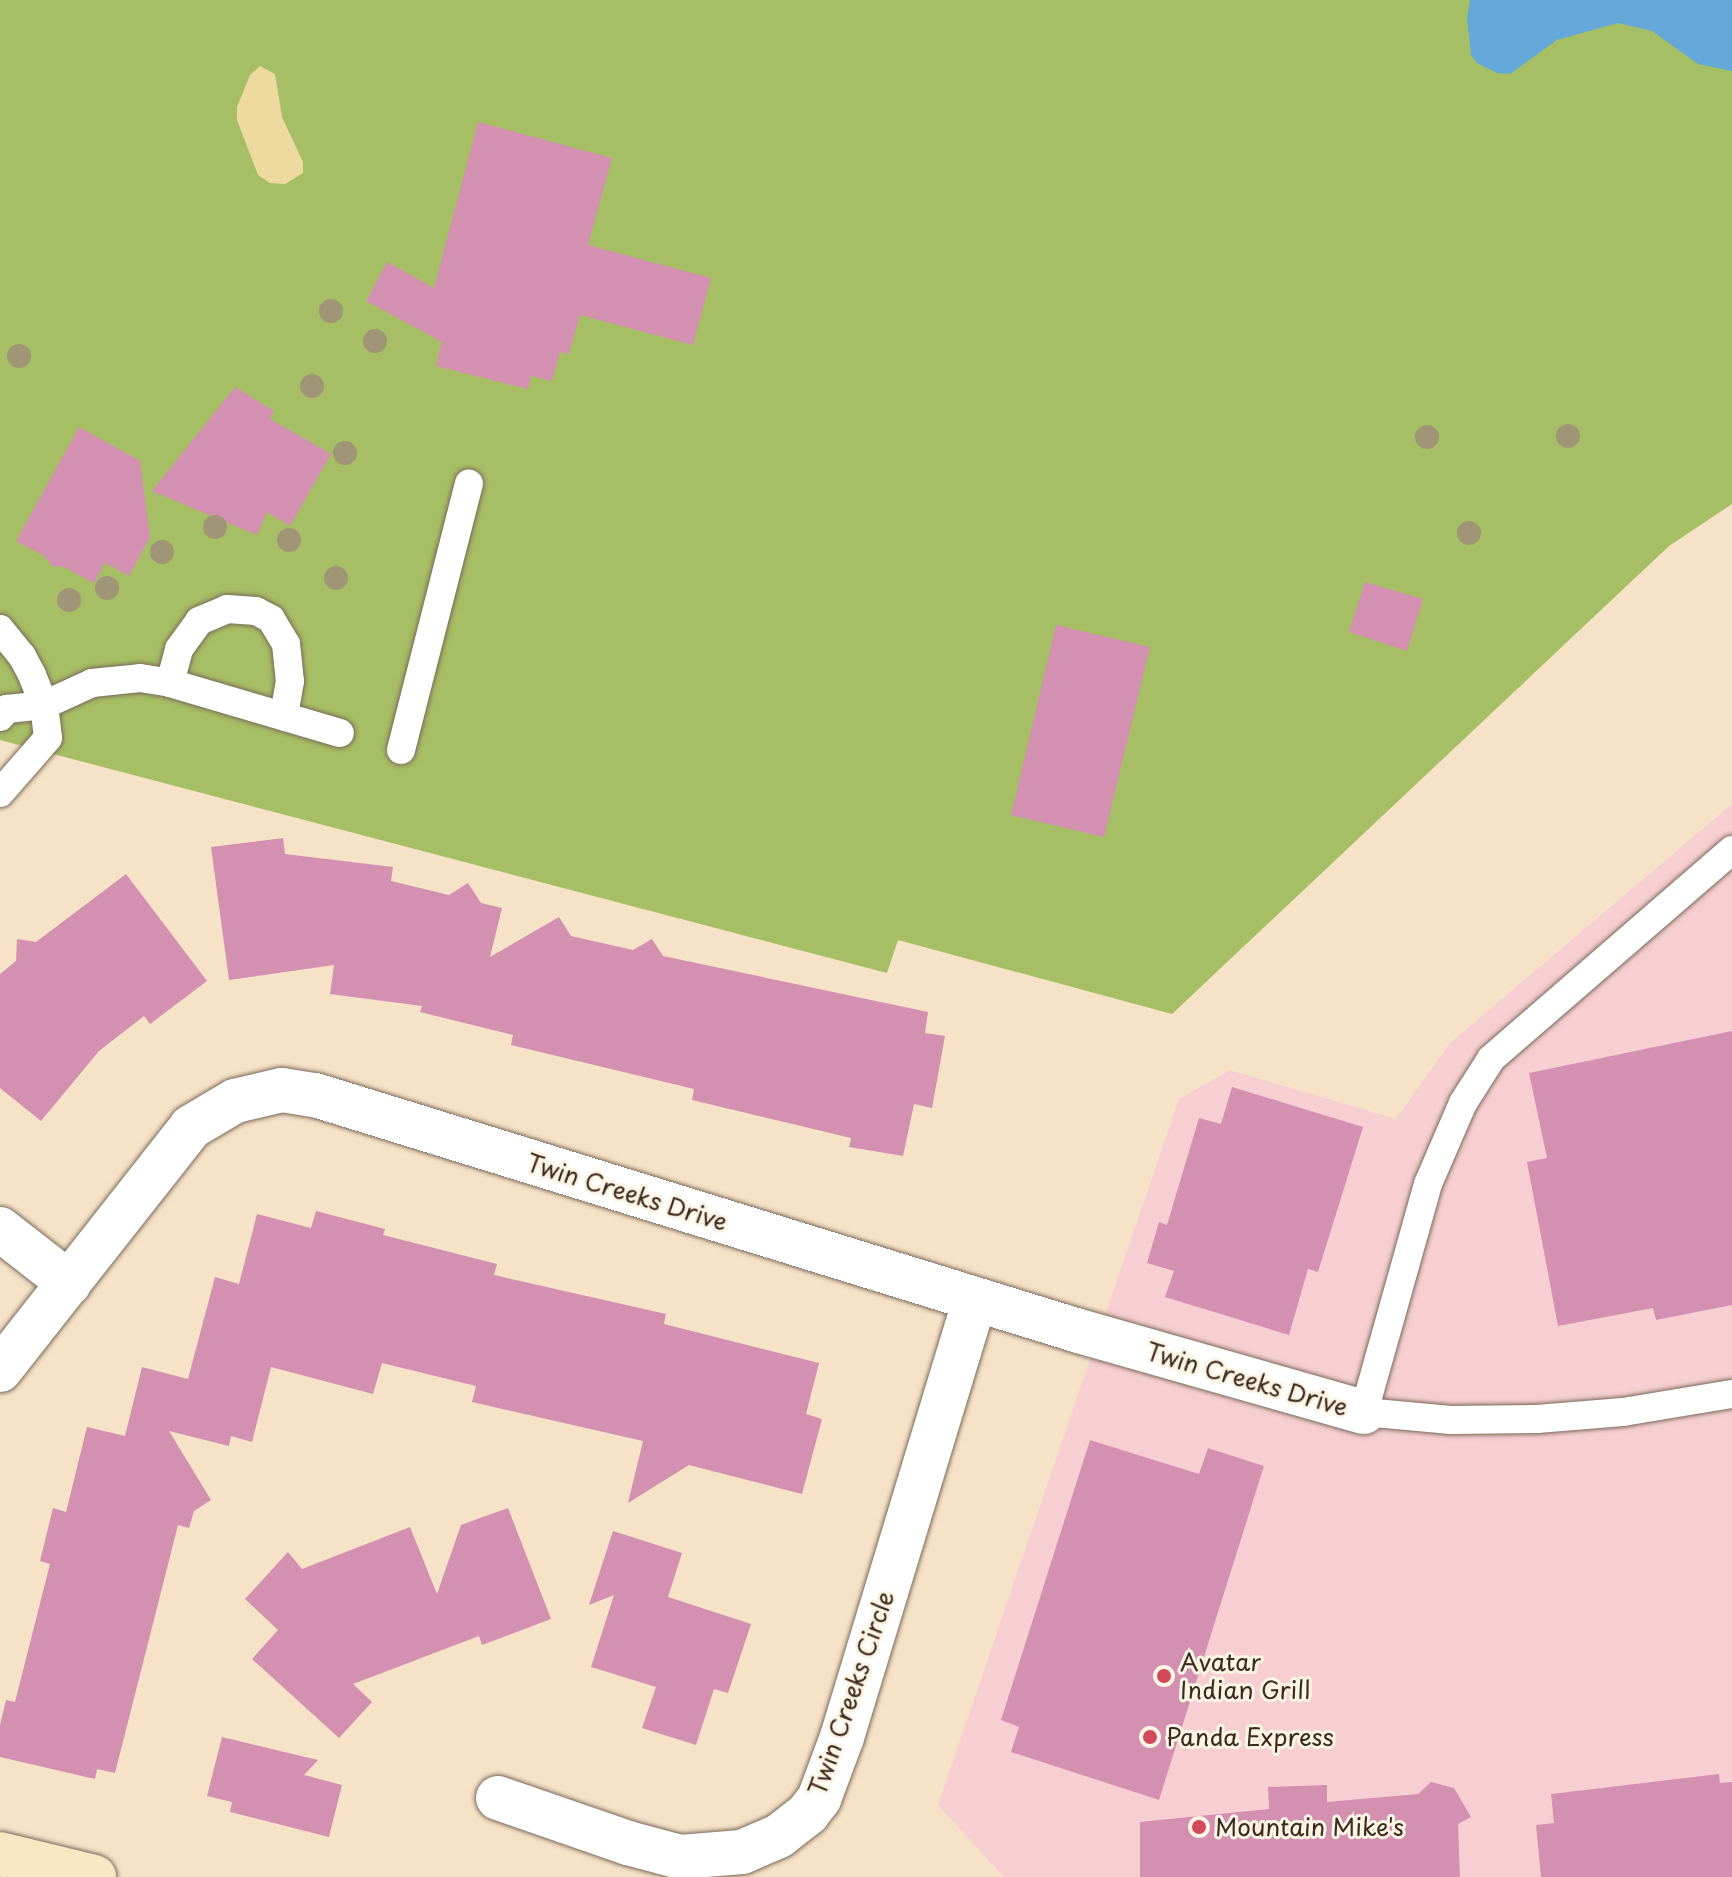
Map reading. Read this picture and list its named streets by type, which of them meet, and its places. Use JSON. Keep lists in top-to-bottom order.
{
  "streets": {
    "street": ["Twin Creeks Drive", "Twin Creeks Circle"]
  },
  "crossings": [
    ["Twin Creeks Drive", "Twin Creeks Circle"]
  ],
  "places": ["Avatar Indian Grill", "Panda Express", "Mountain Mike's"]
}
